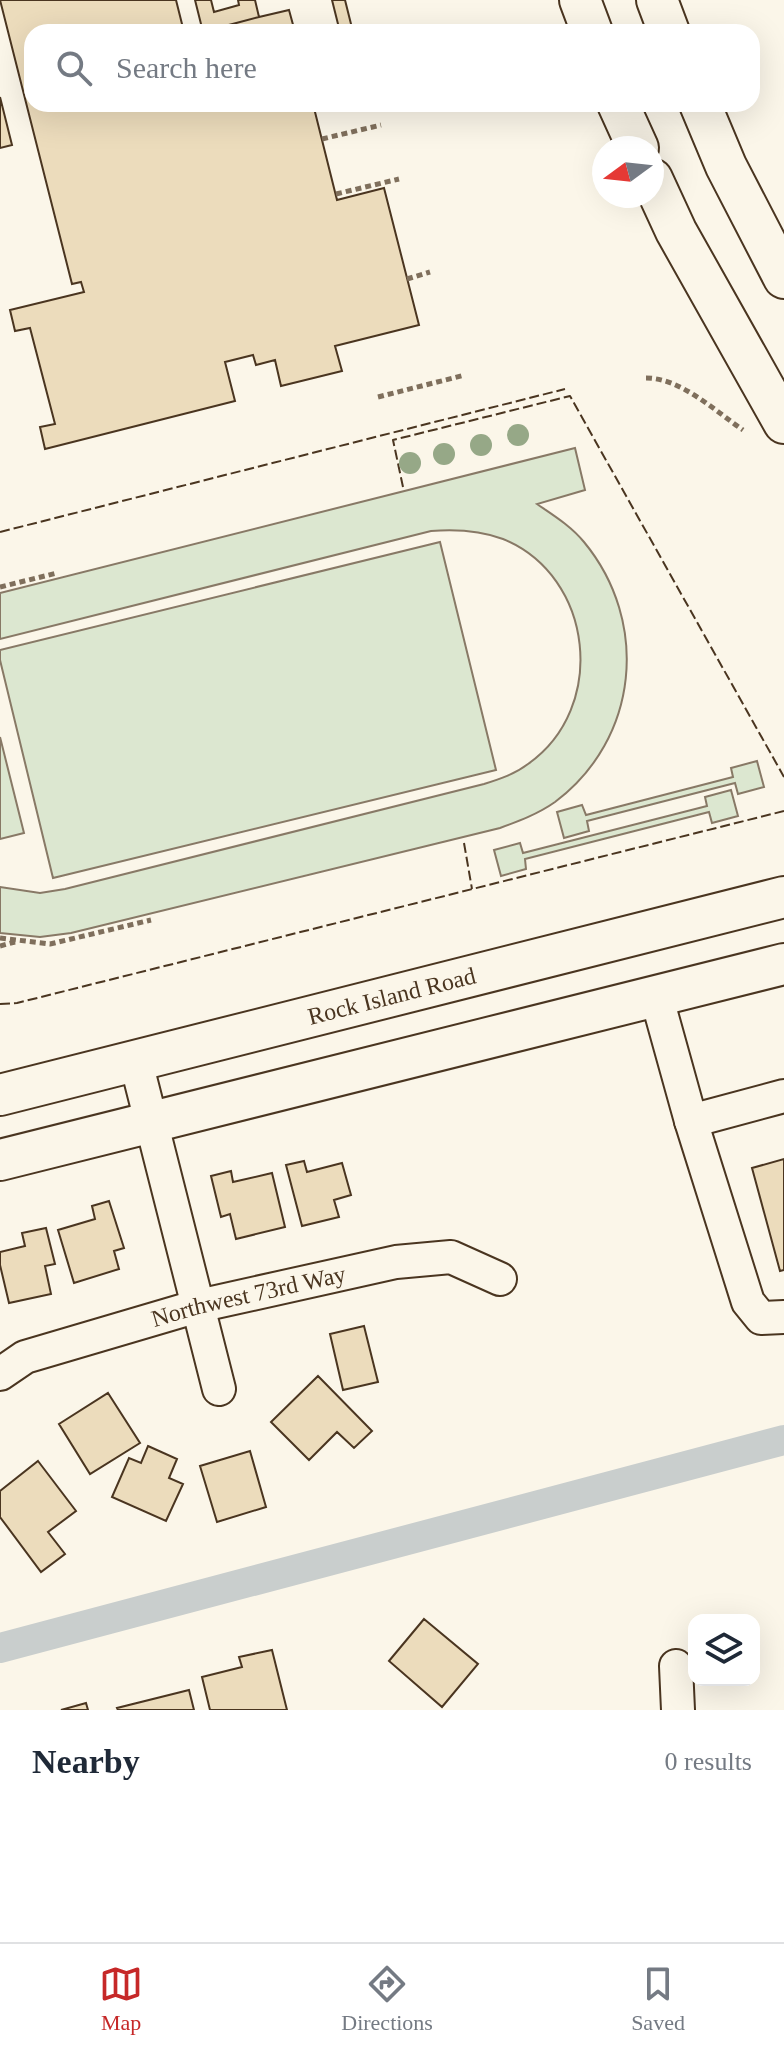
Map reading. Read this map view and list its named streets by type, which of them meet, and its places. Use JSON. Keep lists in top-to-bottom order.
{
  "streets": {
    "main road": ["Rock Island Road"],
    "street": ["Northwest 73rd Way"]
  },
  "north": "left",
  "page": {
    "search": "Search here",
    "heading": ["Nearby", "0 results"],
    "nav": ["Map", "Directions", "Saved"]
  }
}
